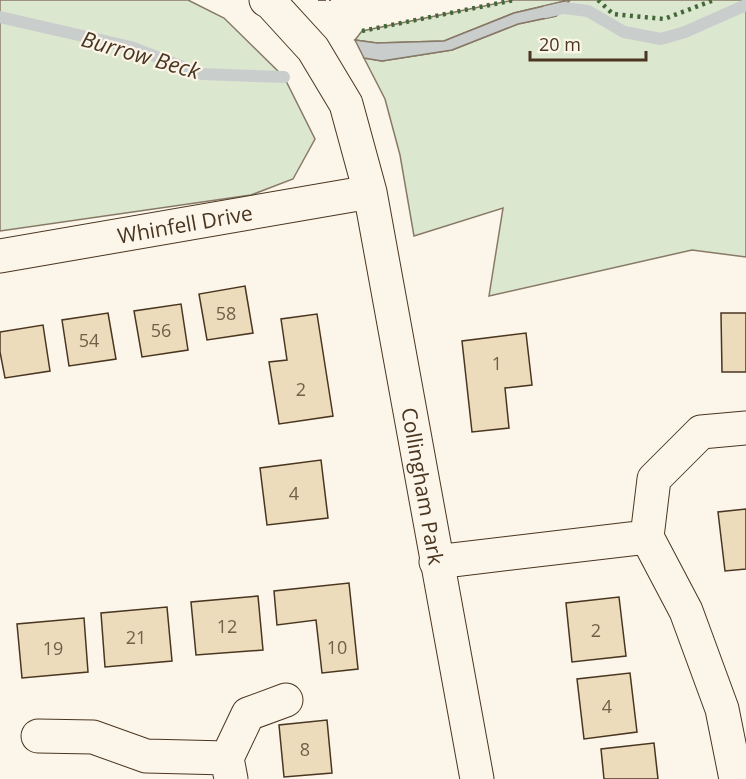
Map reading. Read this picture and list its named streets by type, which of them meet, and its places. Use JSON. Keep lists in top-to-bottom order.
{
  "streets": {
    "street": ["Whinfell Drive", "Collingham Park"]
  },
  "crossings": [
    ["Whinfell Drive", "Collingham Park"]
  ],
  "water": ["Burrow Beck"],
  "house_numbers": [
    "58",
    "56",
    "54",
    "1",
    "2",
    "4",
    "12",
    "2",
    "21",
    "10",
    "19",
    "4",
    "8"
  ],
  "scale_bar": "20 m"
}
